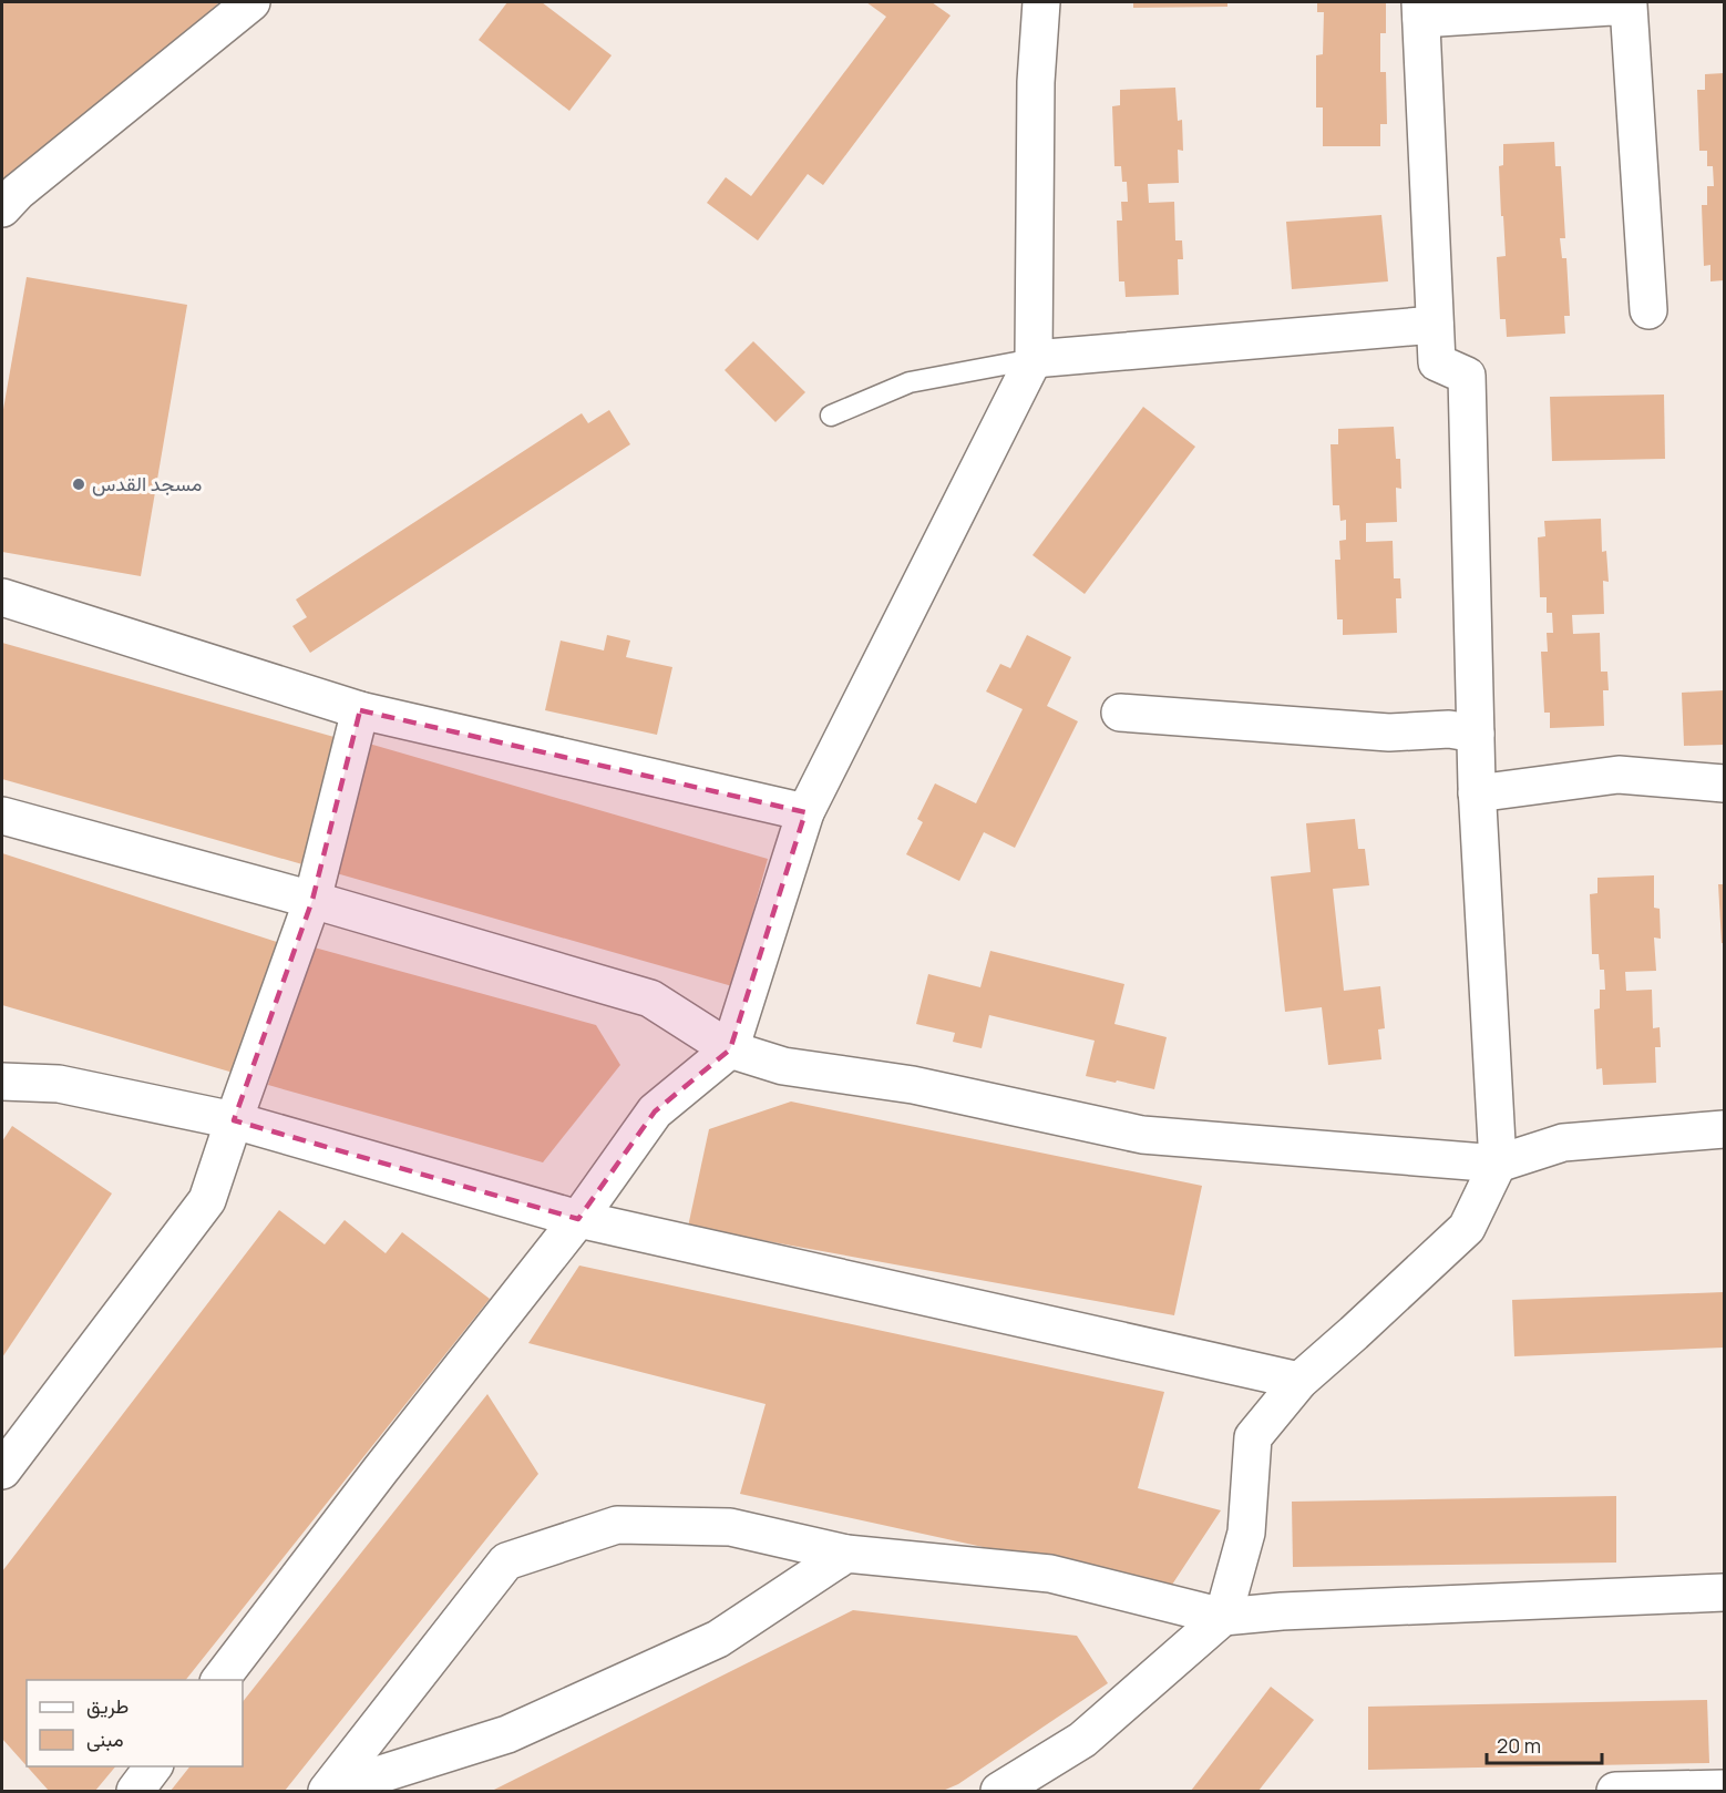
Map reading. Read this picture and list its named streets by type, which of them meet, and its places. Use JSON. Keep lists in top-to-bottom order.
{
  "places": ["مسجد القدس"],
  "legend": ["طريق", "مبنى"],
  "scale_bar": "20 m"
}
